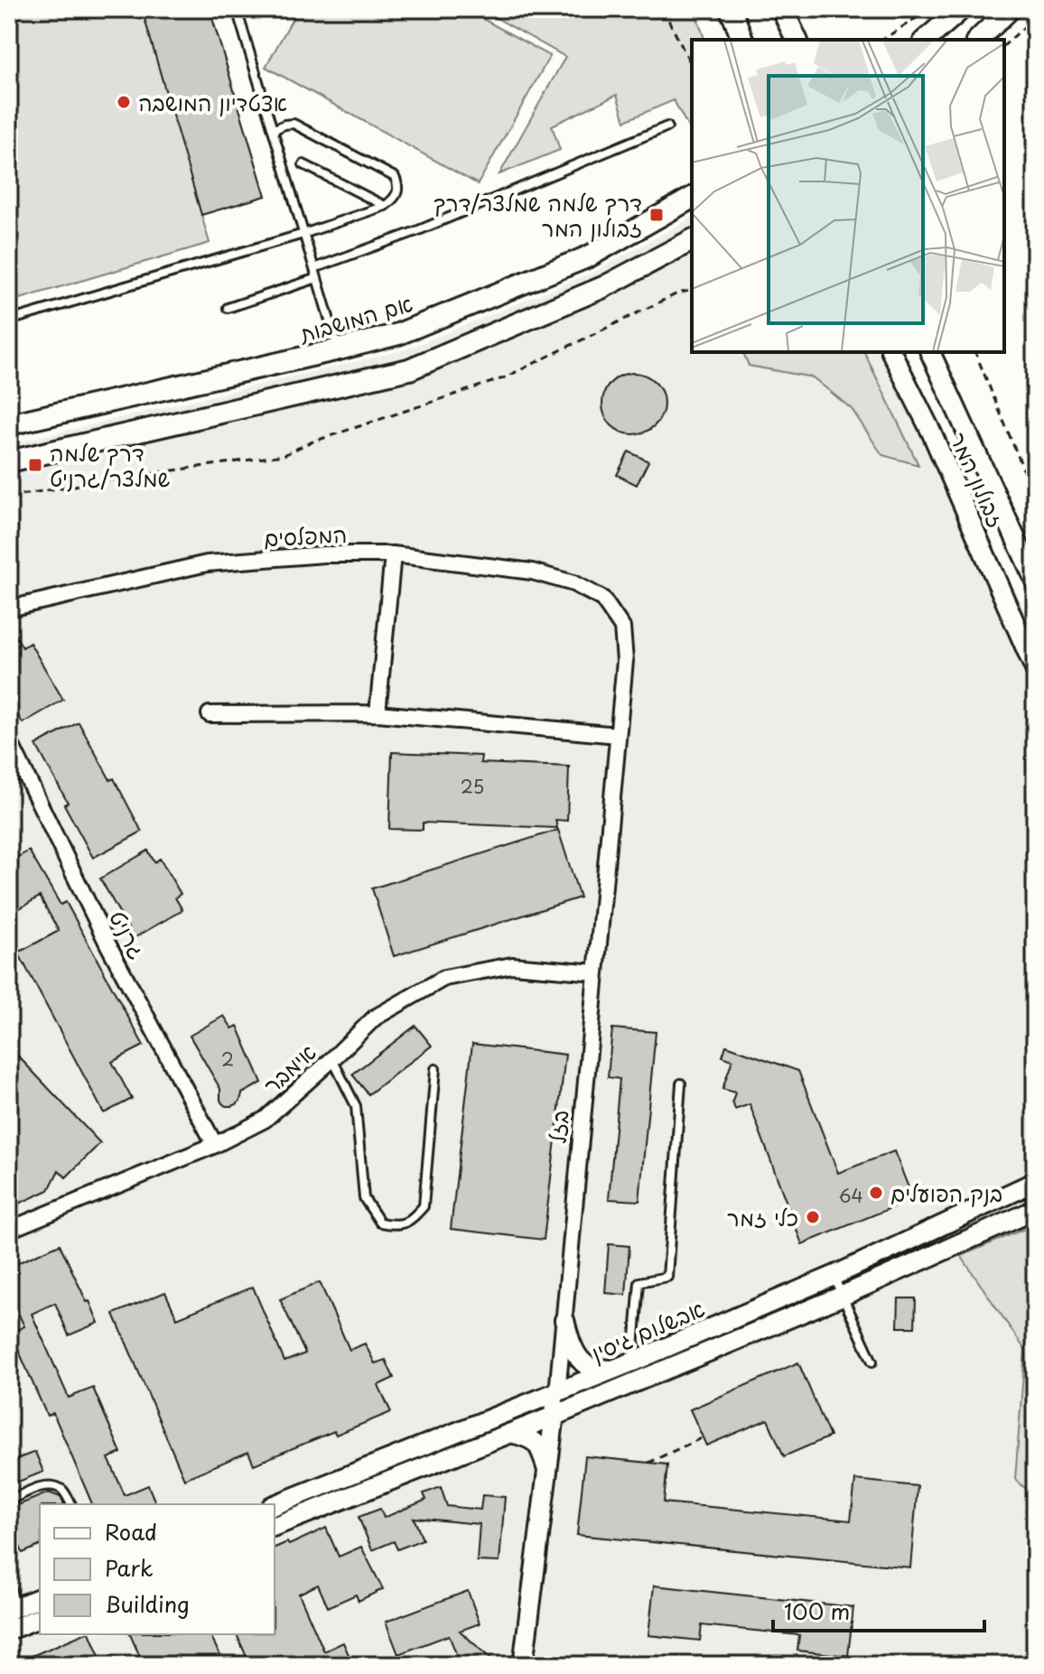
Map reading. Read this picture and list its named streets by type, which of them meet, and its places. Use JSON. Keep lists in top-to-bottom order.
{
  "streets": {
    "main road": ["אם המושבות"],
    "street": [
      "זבולון המר",
      "המפלסים",
      "גרניט",
      "אימבר",
      "בזל",
      "אבשלום גיסין"
    ]
  },
  "crossings": [
    ["המפלסים", "בזל"],
    ["גרניט", "אימבר"],
    ["אימבר", "בזל"],
    ["בזל", "אבשלום גיסין"]
  ],
  "places": {
    "other": ["אצטדיון המושבה", "בנק הפועלים", "כלי זמר"],
    "transit": ["דרך שלמה שמלצר/דרך זבולון המר", "דרך שלמה שמלצר/גרניט"]
  },
  "house_numbers": ["25", "2", "64"],
  "legend": ["Road", "Park", "Building"],
  "scale_bar": "100 m"
}
